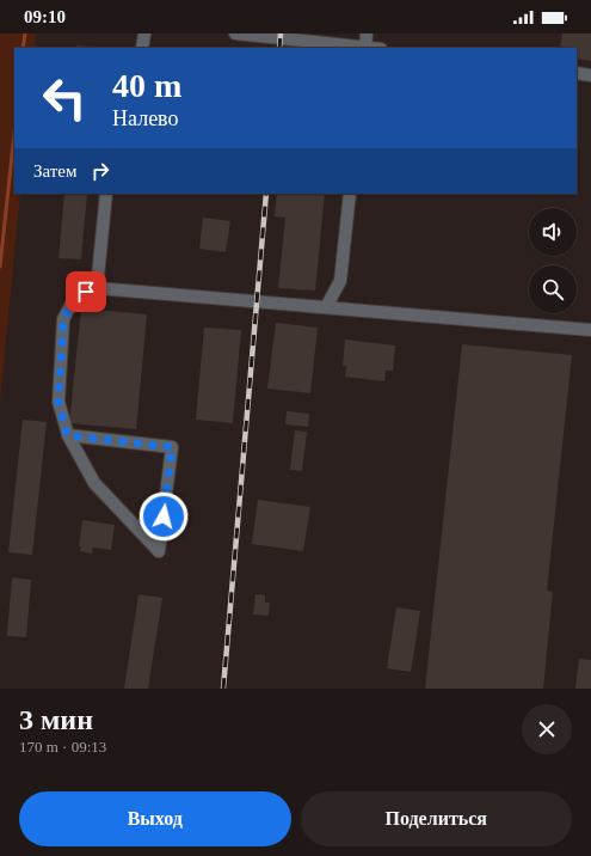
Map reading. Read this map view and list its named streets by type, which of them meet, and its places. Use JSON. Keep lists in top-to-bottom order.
{
  "page": {
    "status": "09:10",
    "turn": ["40 m", "Налево"],
    "then": "Затем",
    "heading": ["3 мин", "170 m · 09:13"],
    "buttons": ["Выход", "Поделиться"]
  }
}
